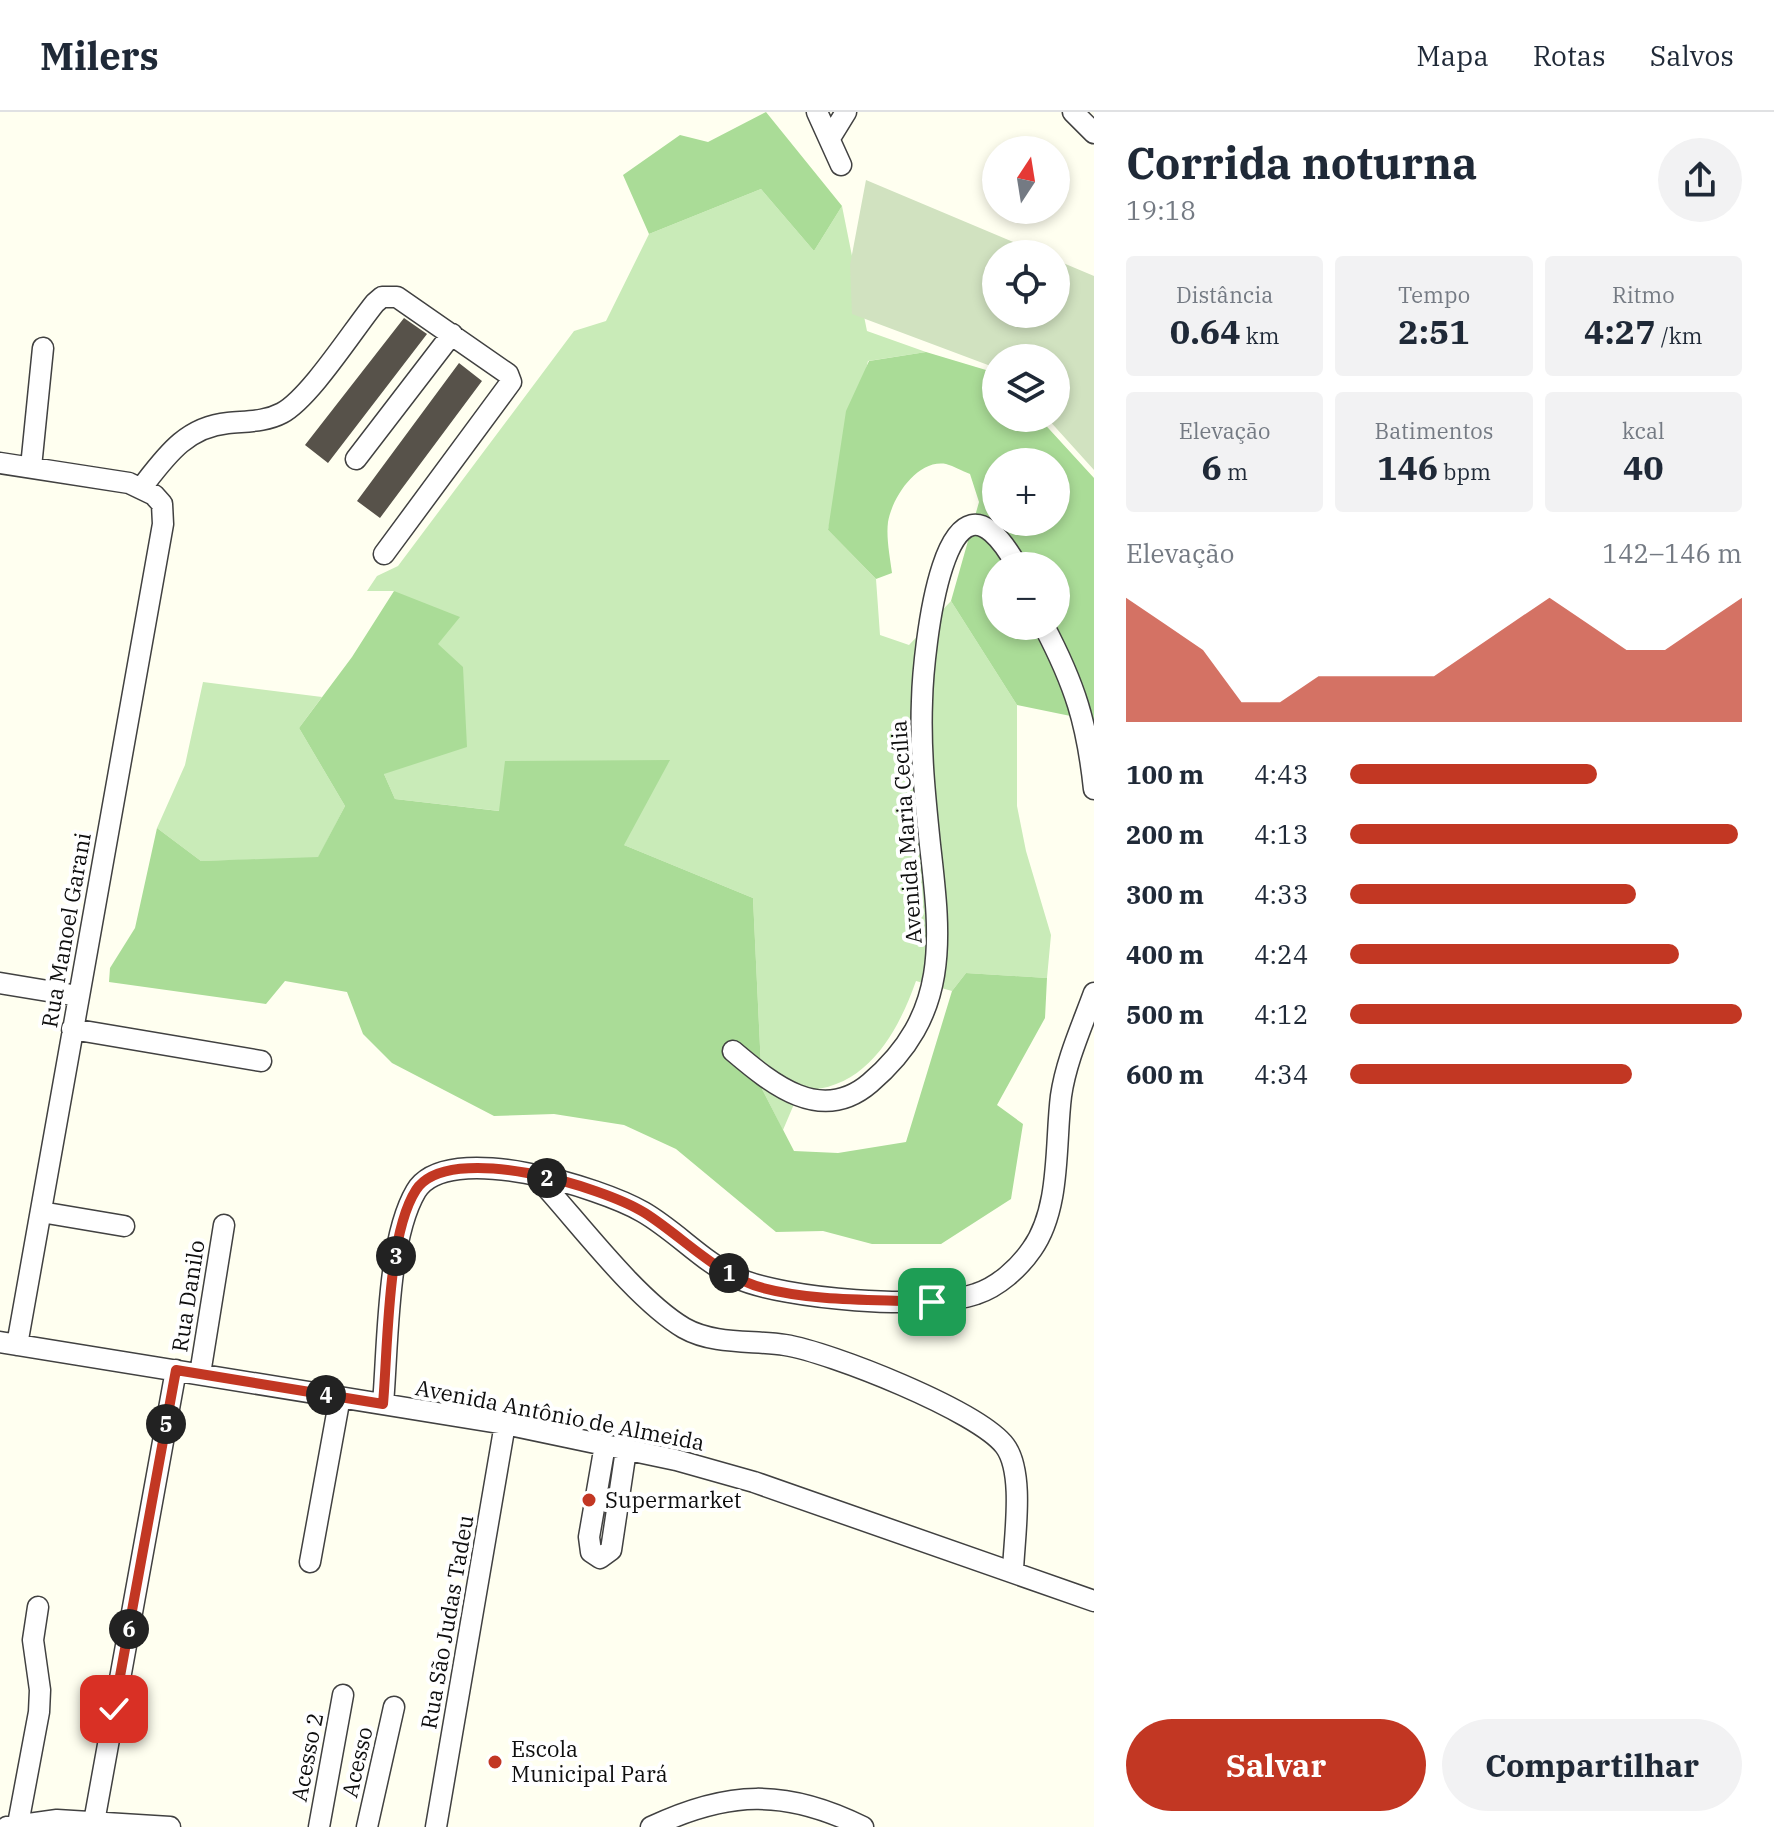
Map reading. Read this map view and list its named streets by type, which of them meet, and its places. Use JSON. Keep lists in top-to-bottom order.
{
  "streets": {
    "street": [
      "Avenida Maria Cecília",
      "Rua Manoel Garani",
      "Rua Danilo",
      "Avenida Antônio de Almeida",
      "Rua São Judas Tadeu",
      "Acesso 2",
      "Acesso"
    ]
  },
  "crossings": [
    ["Rua Manoel Garani", "Avenida Antônio de Almeida"],
    ["Rua Danilo", "Avenida Antônio de Almeida"],
    ["Avenida Antônio de Almeida", "Rua São Judas Tadeu"]
  ],
  "places": ["Supermarket", "Escola Municipal Pará"],
  "north": "top",
  "page": {
    "header": "Milers",
    "nav": ["Mapa", "Rotas", "Salvos"],
    "heading": ["Corrida noturna", "19:18"],
    "map_buttons": ["+", "−"],
    "stats": [
      ["Distância", "0.64 km"],
      ["Tempo", "2:51"],
      ["Ritmo", "4:27 /km"],
      ["Elevação", "6 m"],
      ["Batimentos", "146 bpm"],
      ["kcal", "40"]
    ],
    "chart": ["Elevação", "142–146 m"],
    "list": [
      {
        "name": "100 m",
        "note": "4:43"
      },
      {
        "name": "200 m",
        "note": "4:13"
      },
      {
        "name": "300 m",
        "note": "4:33"
      },
      {
        "name": "400 m",
        "note": "4:24"
      },
      {
        "name": "500 m",
        "note": "4:12"
      },
      {
        "name": "600 m",
        "note": "4:34"
      }
    ],
    "pins": [
      "2",
      "3",
      "1",
      "4",
      "5",
      "6"
    ],
    "buttons": ["Salvar", "Compartilhar"]
  }
}
